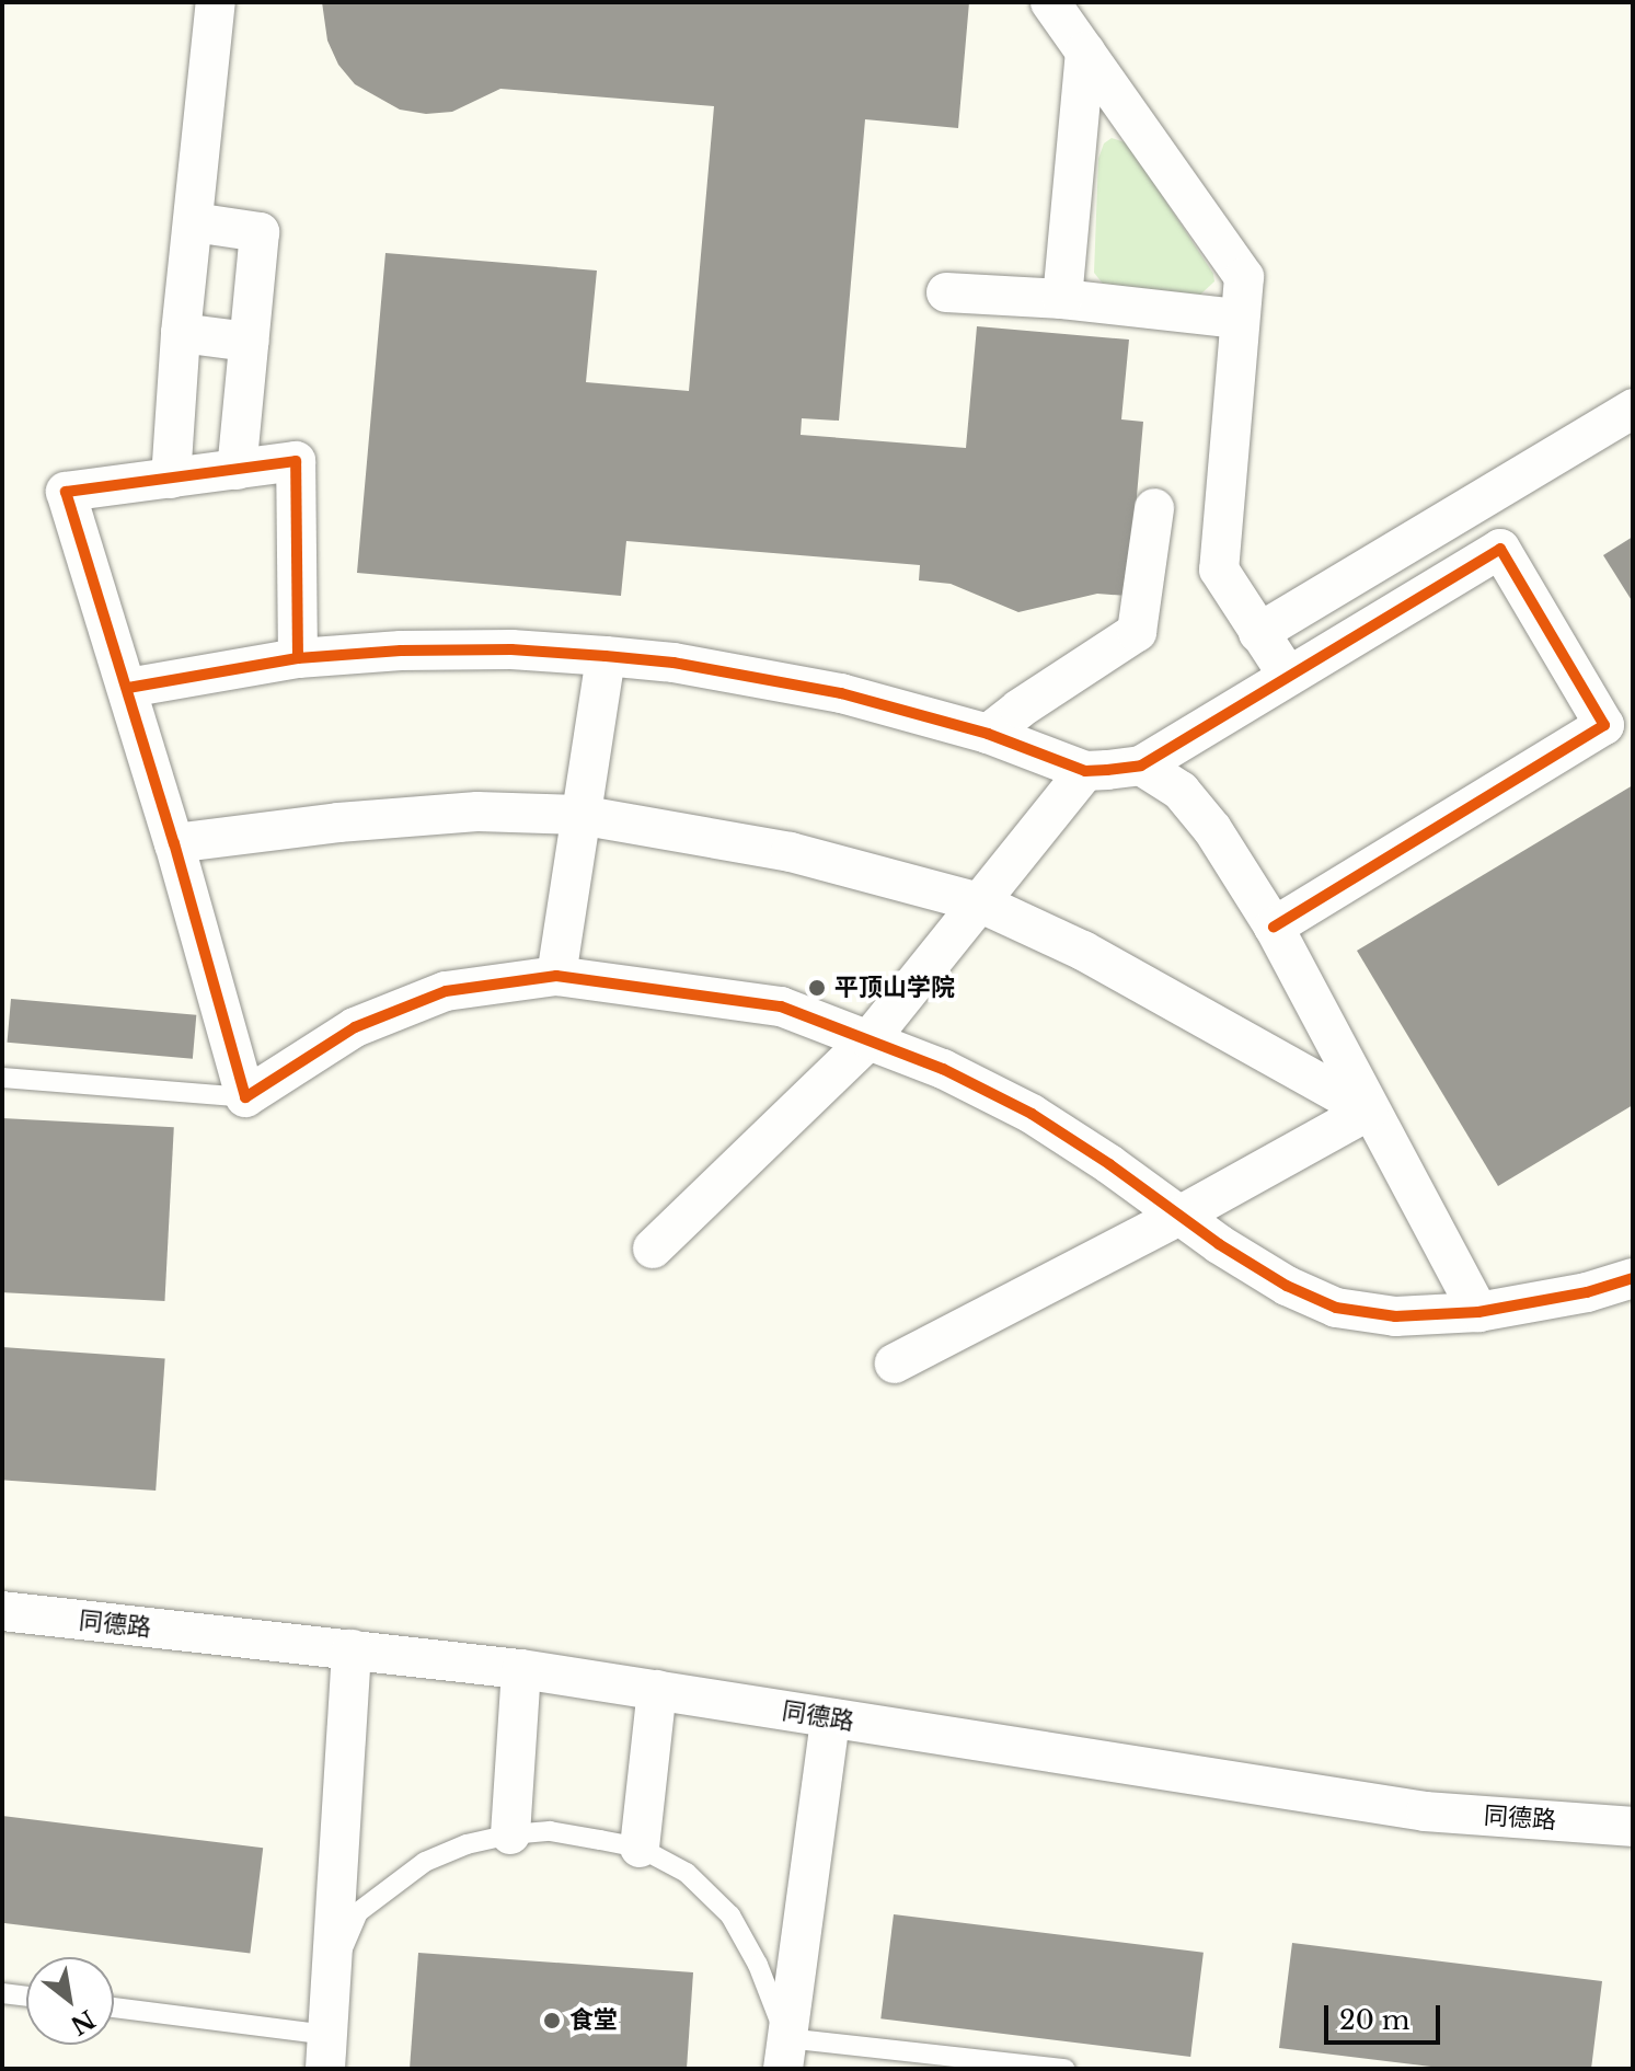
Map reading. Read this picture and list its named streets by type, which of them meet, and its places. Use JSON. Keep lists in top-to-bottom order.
{
  "streets": {
    "street": ["同德路"]
  },
  "places": ["平顶山学院", "食堂"],
  "scale_bar": "20 m",
  "north": "bottom right"
}
